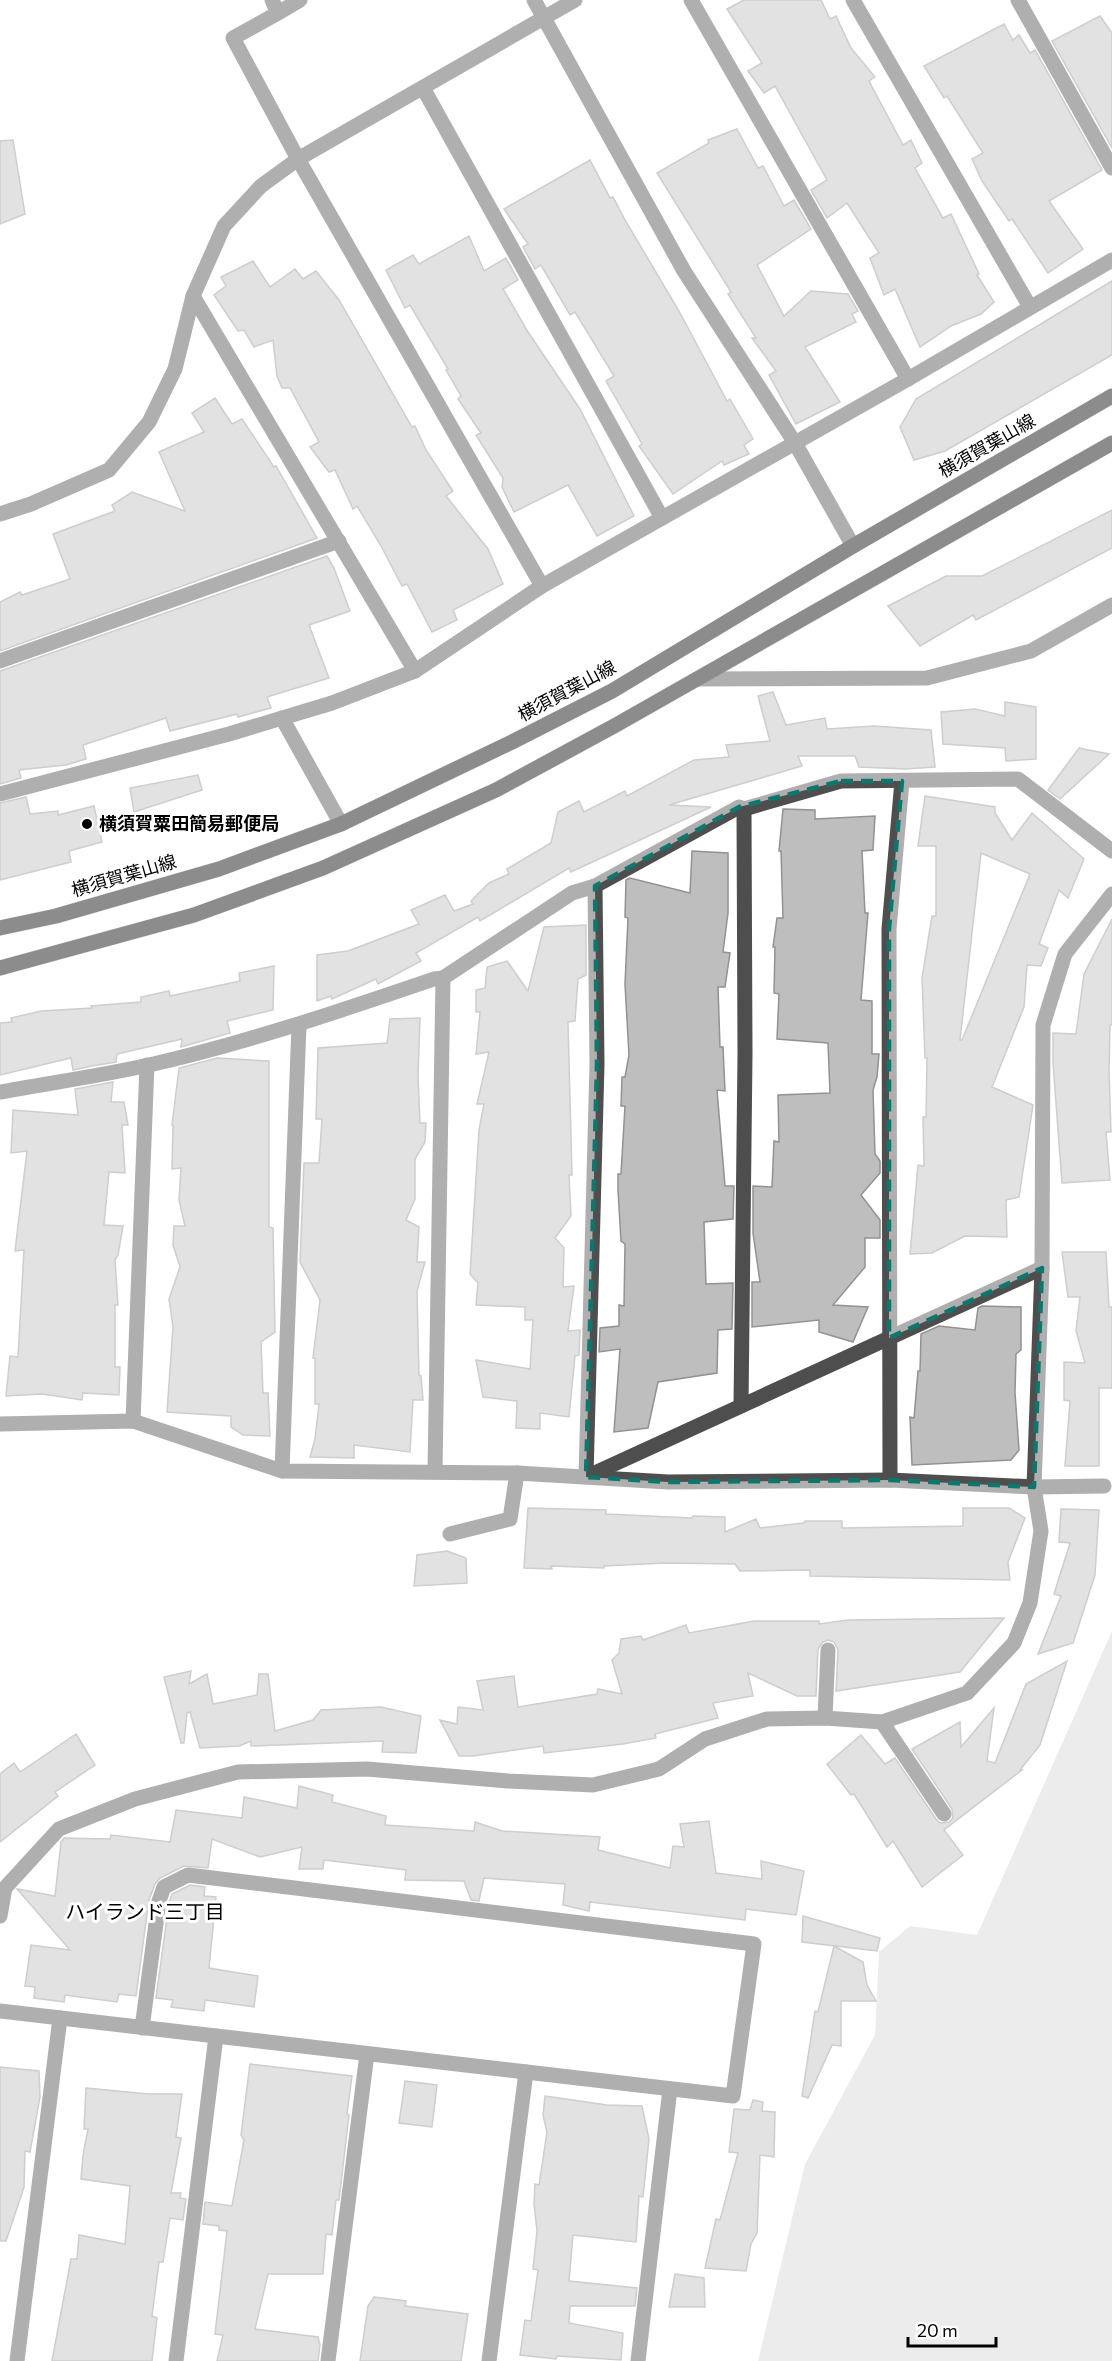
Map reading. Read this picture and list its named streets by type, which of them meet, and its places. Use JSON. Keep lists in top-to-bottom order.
{
  "streets": {
    "main road": ["横須賀葉山線"]
  },
  "districts": ["ハイランド三丁目"],
  "places": ["横須賀粟田簡易郵便局"],
  "scale_bar": "20 m"
}
